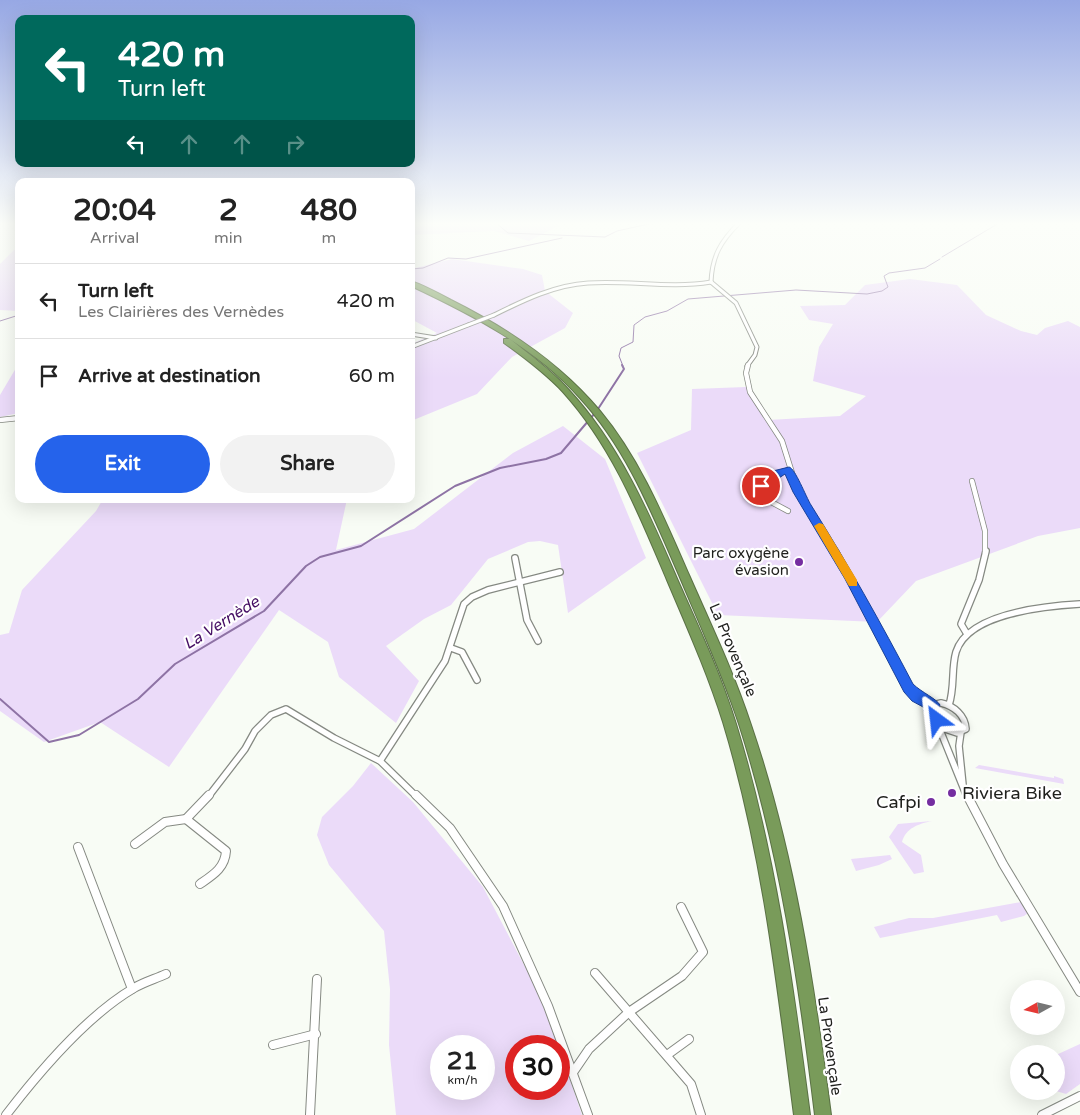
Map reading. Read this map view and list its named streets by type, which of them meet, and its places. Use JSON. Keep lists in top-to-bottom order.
{
  "streets": {
    "highway": ["La Provençale"]
  },
  "water": ["La Vernède"],
  "places": ["Parc oxygène évasion", "Riviera Bike", "Cafpi"],
  "north": "left",
  "page": {
    "turn": ["420 m", "Turn left"],
    "eta": [
      "20:04",
      "Arrival",
      "2",
      "min",
      "480",
      "m"
    ],
    "list": [
      {
        "name": "Turn left",
        "note": "Les Clairières des Vernèdes",
        "value": "420 m"
      },
      {
        "name": "Arrive at destination",
        "value": "60 m"
      }
    ],
    "buttons": ["Exit", "Share"],
    "speed": "21 km/h",
    "limit": "30"
  }
}
